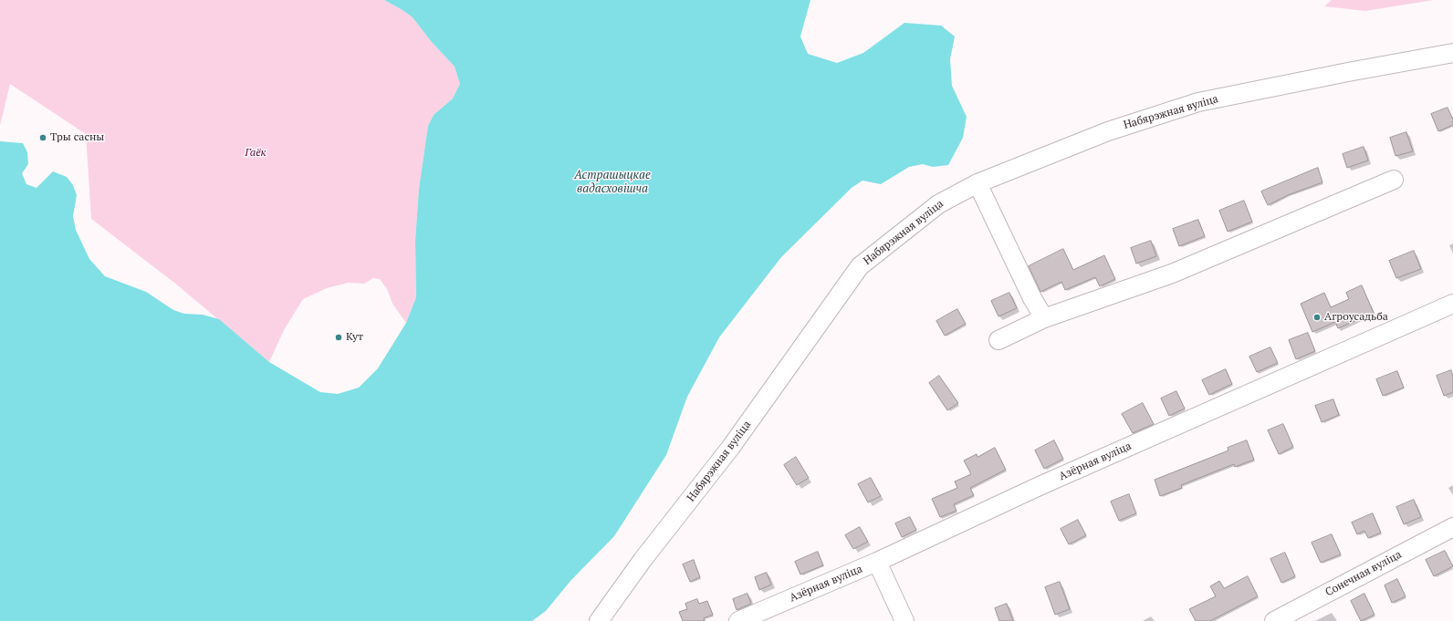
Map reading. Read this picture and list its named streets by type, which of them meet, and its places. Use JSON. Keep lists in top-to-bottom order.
{
  "streets": {
    "street": ["Набярэжная вуліца", "Азёрная вуліца", "Сонечная вуліца"]
  },
  "water": ["Астрашыцкае вадасховішча"],
  "parks": ["Гаёк"],
  "places": ["Тры сасны", "Агроусадьба", "Кут"]
}
